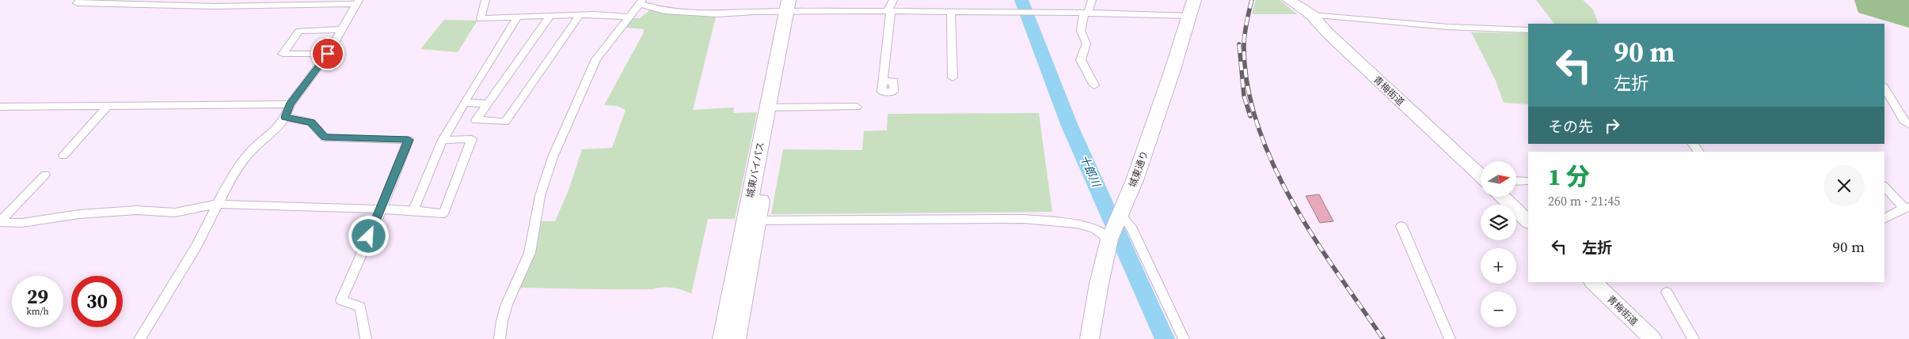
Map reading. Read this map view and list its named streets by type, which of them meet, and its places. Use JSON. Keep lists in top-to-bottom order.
{
  "streets": {
    "highway": ["城東通り", "城東バイパス"],
    "main road": ["青梅街道"]
  },
  "water": ["十郎川"],
  "north": "right",
  "page": {
    "turn": ["90 m", "左折"],
    "then": "その先",
    "heading": ["1 分", "260 m · 21:45"],
    "map_buttons": ["+", "−"],
    "list": [
      {
        "name": "左折",
        "value": "90 m"
      }
    ],
    "speed": "29 km/h",
    "limit": "30"
  }
}
